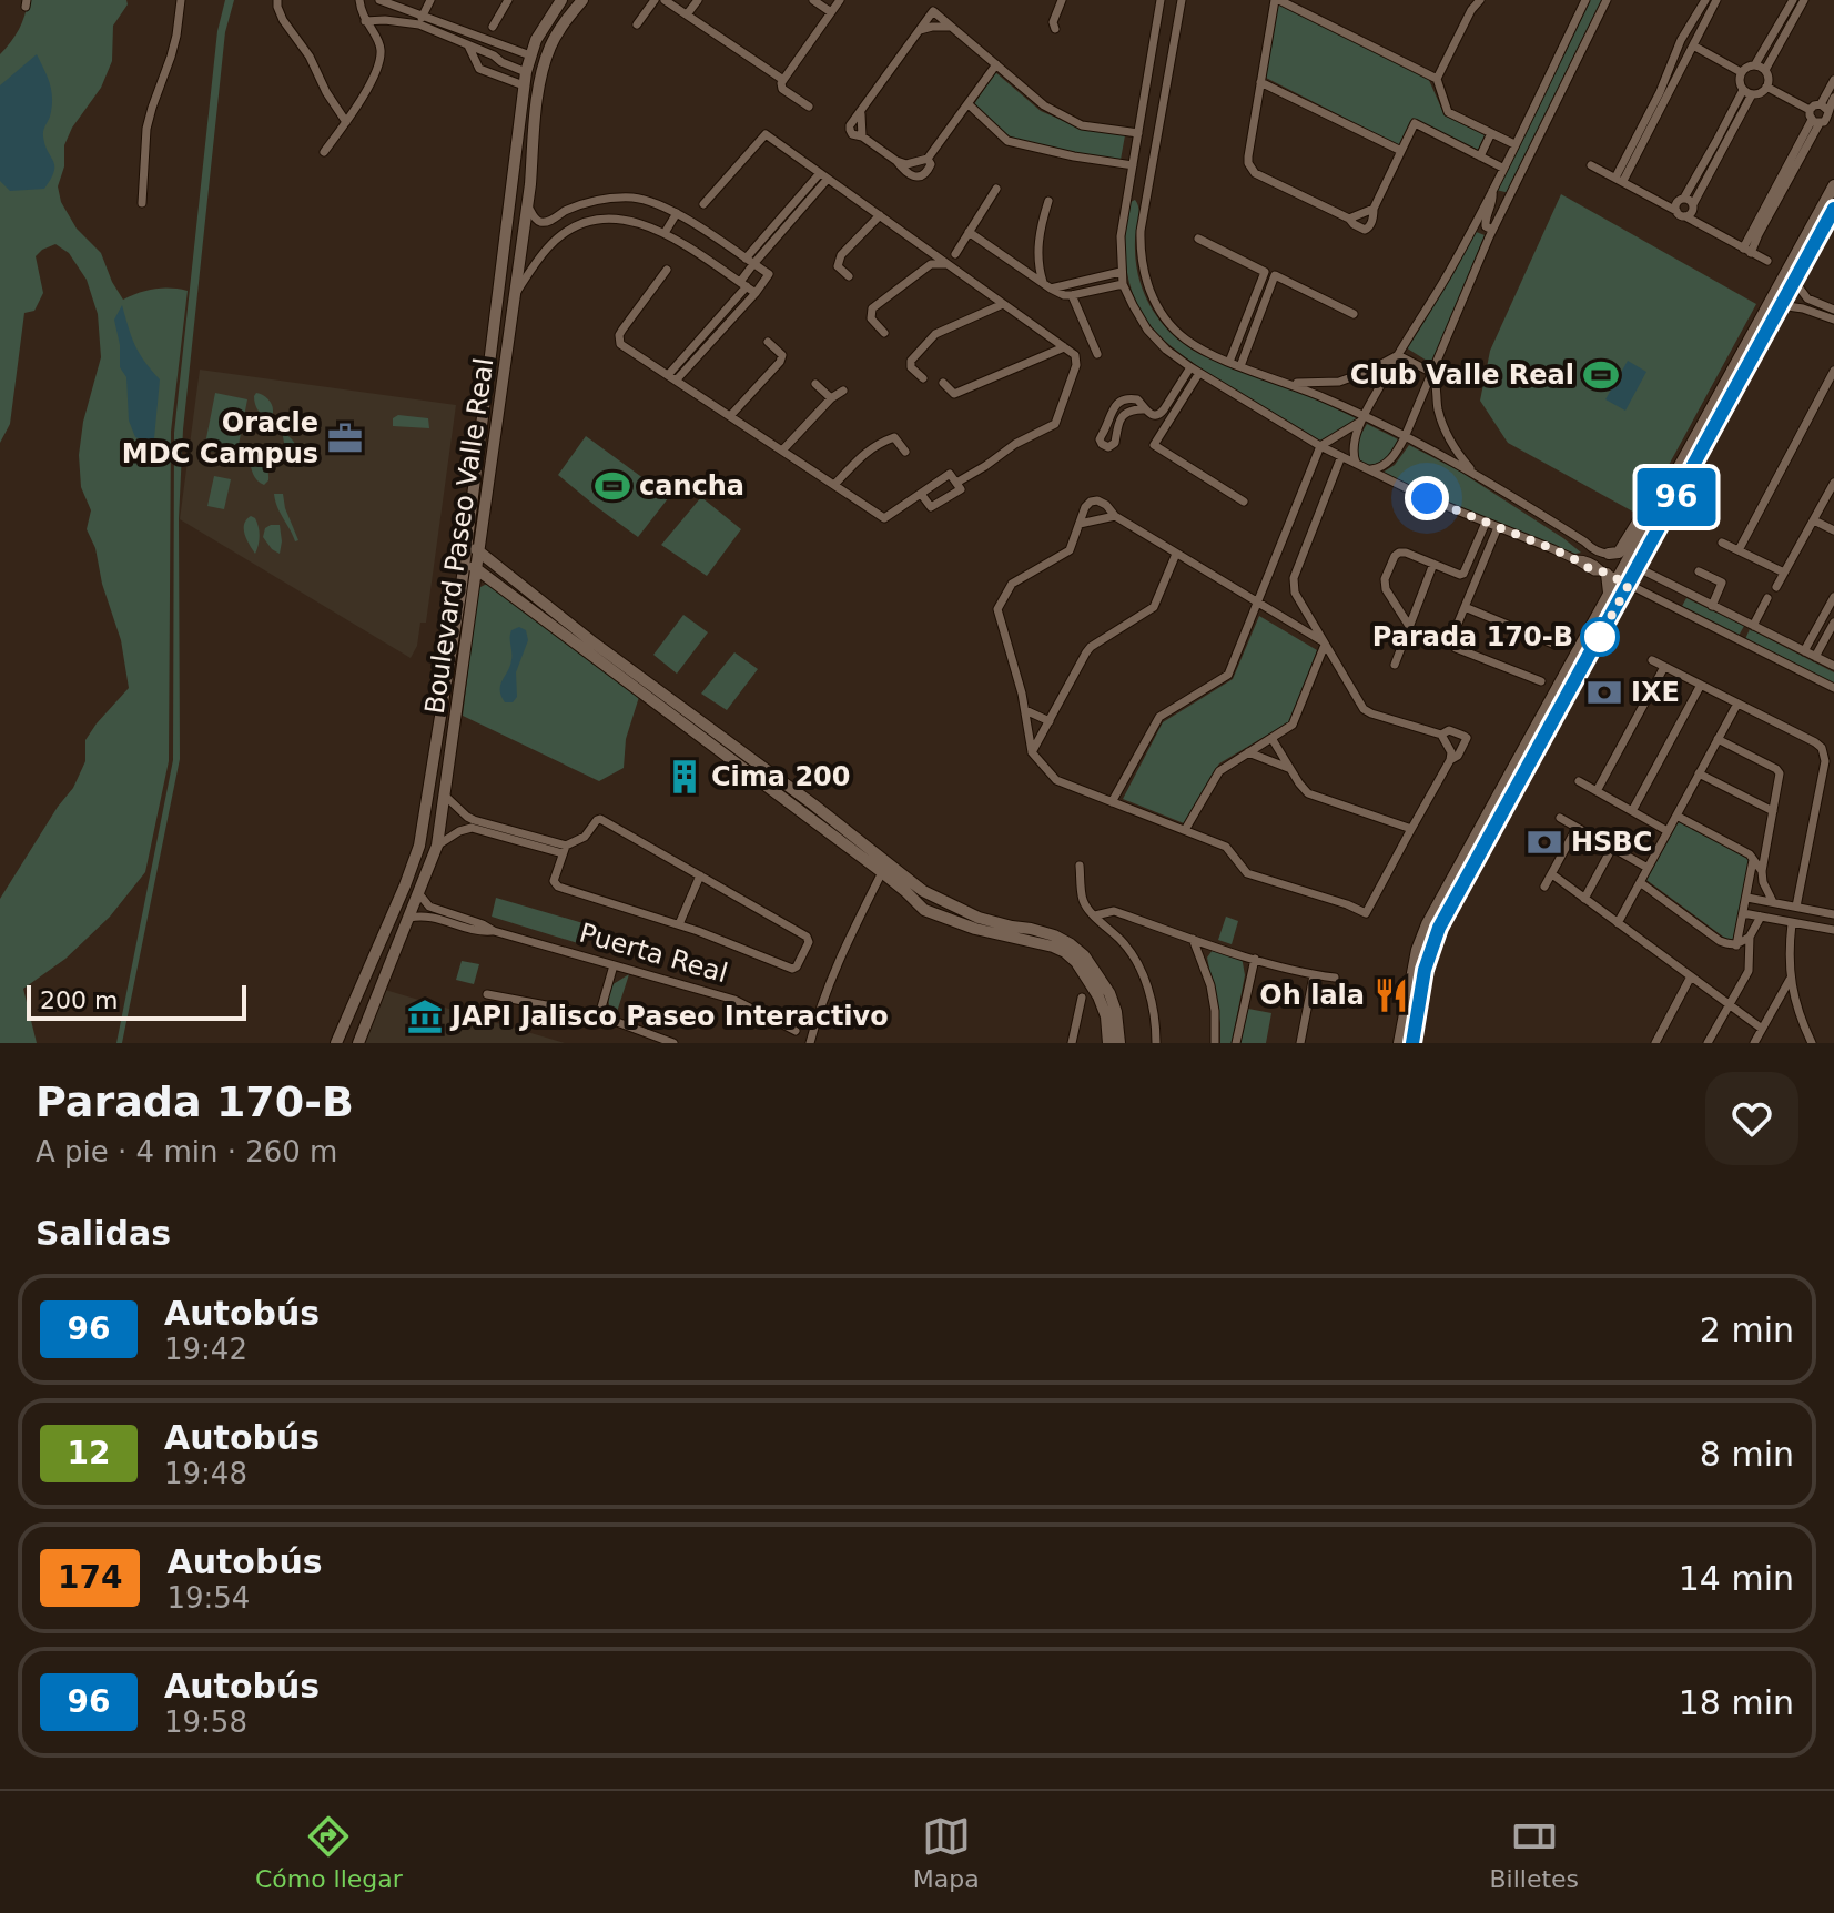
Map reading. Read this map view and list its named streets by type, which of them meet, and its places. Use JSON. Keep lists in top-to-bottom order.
{
  "streets": {
    "street": ["Boulevard Paseo Valle Real", "Puerta Real"]
  },
  "crossings": [
    ["Boulevard Paseo Valle Real", "Puerta Real"]
  ],
  "places": {
    "sports": ["Club Valle Real", "cancha"],
    "office": ["Oracle MDC Campus"],
    "other": ["Parada 170-B"],
    "bank": ["IXE", "HSBC"],
    "building": ["Cima 200"],
    "restaurant": ["Oh lala"],
    "museum": ["JAPI Jalisco Paseo Interactivo"]
  },
  "lines": ["bus line 96"],
  "scale_bar": "200 m",
  "page": {
    "on_map": "96",
    "scale": "200 m",
    "heading": [
      ["Parada 170-B", "A pie · 4 min · 260 m"],
      "Salidas"
    ],
    "list": [
      {
        "mark": "96",
        "name": "Autobús",
        "note": "19:42",
        "value": "2 min"
      },
      {
        "mark": "12",
        "name": "Autobús",
        "note": "19:48",
        "value": "8 min"
      },
      {
        "mark": "174",
        "name": "Autobús",
        "note": "19:54",
        "value": "14 min"
      },
      {
        "mark": "96",
        "name": "Autobús",
        "note": "19:58",
        "value": "18 min"
      }
    ],
    "tabs": ["Cómo llegar", "Mapa", "Billetes"]
  }
}
